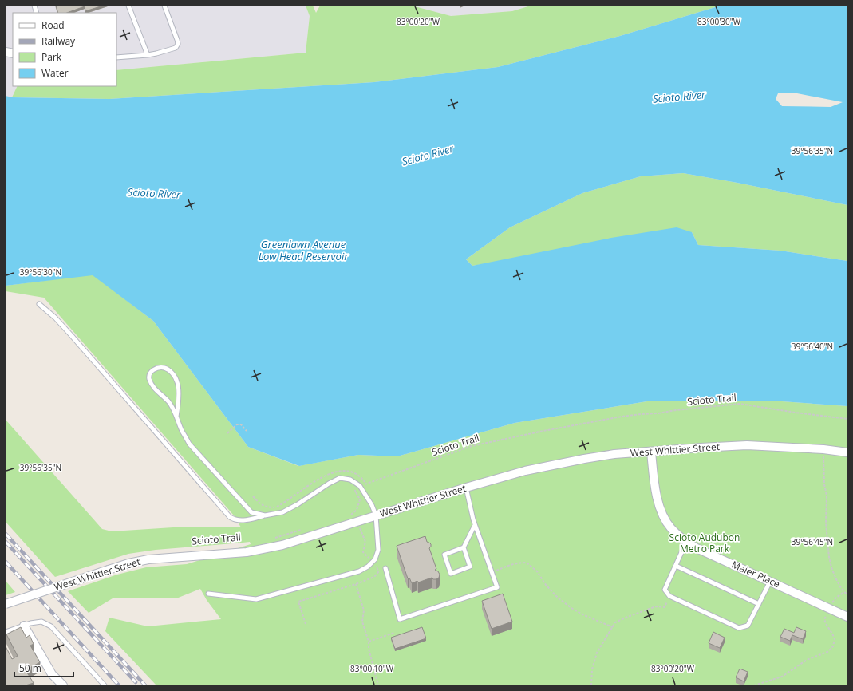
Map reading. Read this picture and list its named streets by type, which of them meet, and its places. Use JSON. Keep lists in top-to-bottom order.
{
  "streets": {
    "street": ["West Whittier Street", "Maier Place"],
    "path": ["Scioto Trail"]
  },
  "crossings": [
    ["West Whittier Street", "Maier Place"]
  ],
  "water": ["Scioto River", "Greenlawn Avenue Low Head Reservoir"],
  "parks": ["Scioto Audubon Metro Park"],
  "legend": [
    "Road",
    "Railway",
    "Park",
    "Water"
  ],
  "scale_bar": "50 m",
  "coordinates": [
    "83°00'20\"W",
    "83°00'30\"W",
    "39°56'35\"N",
    "39°56'30\"N",
    "39°56'40\"N",
    "39°56'45\"N",
    "83°00'10\"W"
  ]
}
